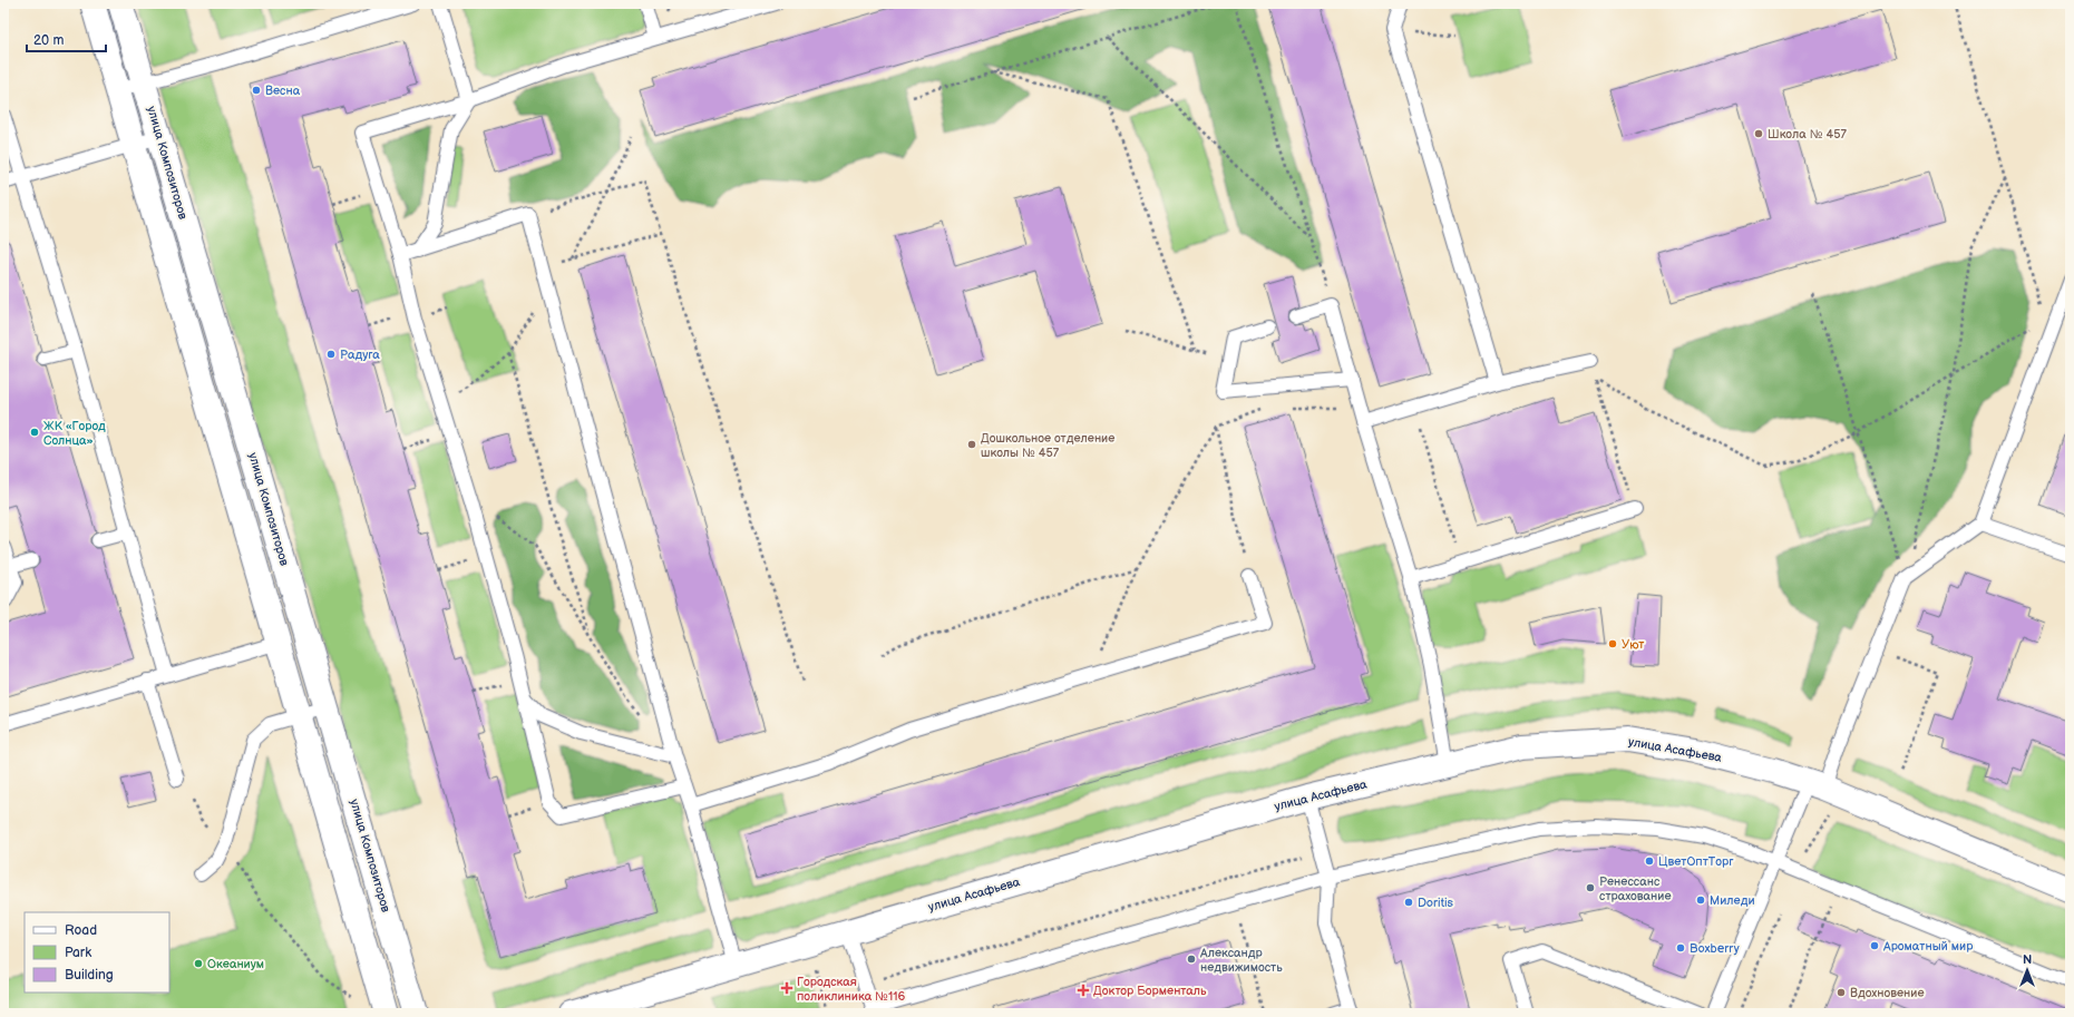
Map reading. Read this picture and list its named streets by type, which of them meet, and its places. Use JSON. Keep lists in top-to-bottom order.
{
  "streets": {
    "street": ["улица Композиторов", "улица Асафьева"]
  },
  "places": {
    "other": [
      "Весна",
      "Школа № 457",
      "Радуга",
      "ЖК «Город Солнца»",
      "Дошкольное отделение школы № 457",
      "Уют",
      "ЦветОптТорг",
      "Ренессанс страхование",
      "Миледи",
      "Doritis",
      "Ароматный мир",
      "Boxberry",
      "Александр недвижимость",
      "Океаниум",
      "Вдохновение"
    ],
    "health": ["Городская поликлиника №116", "Доктор Борменталь"]
  },
  "legend": ["Road", "Park", "Building"],
  "scale_bar": "20 m",
  "north": "top"
}
